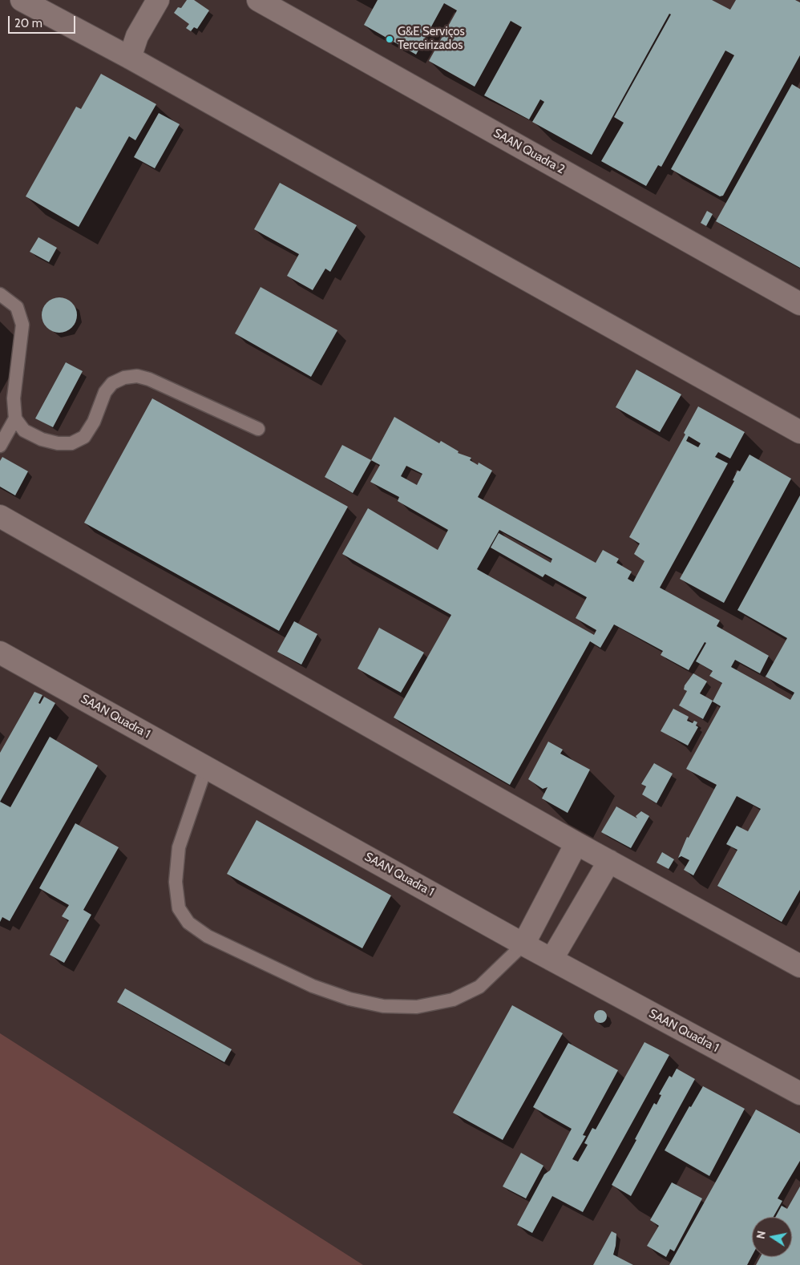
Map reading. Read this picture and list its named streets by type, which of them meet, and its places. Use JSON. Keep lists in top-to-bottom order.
{
  "streets": {
    "street": ["SAAN Quadra 2", "SAAN Quadra 1"]
  },
  "places": ["G&E Serviços Terceirizados"],
  "scale_bar": "20 m",
  "north": "left"
}
